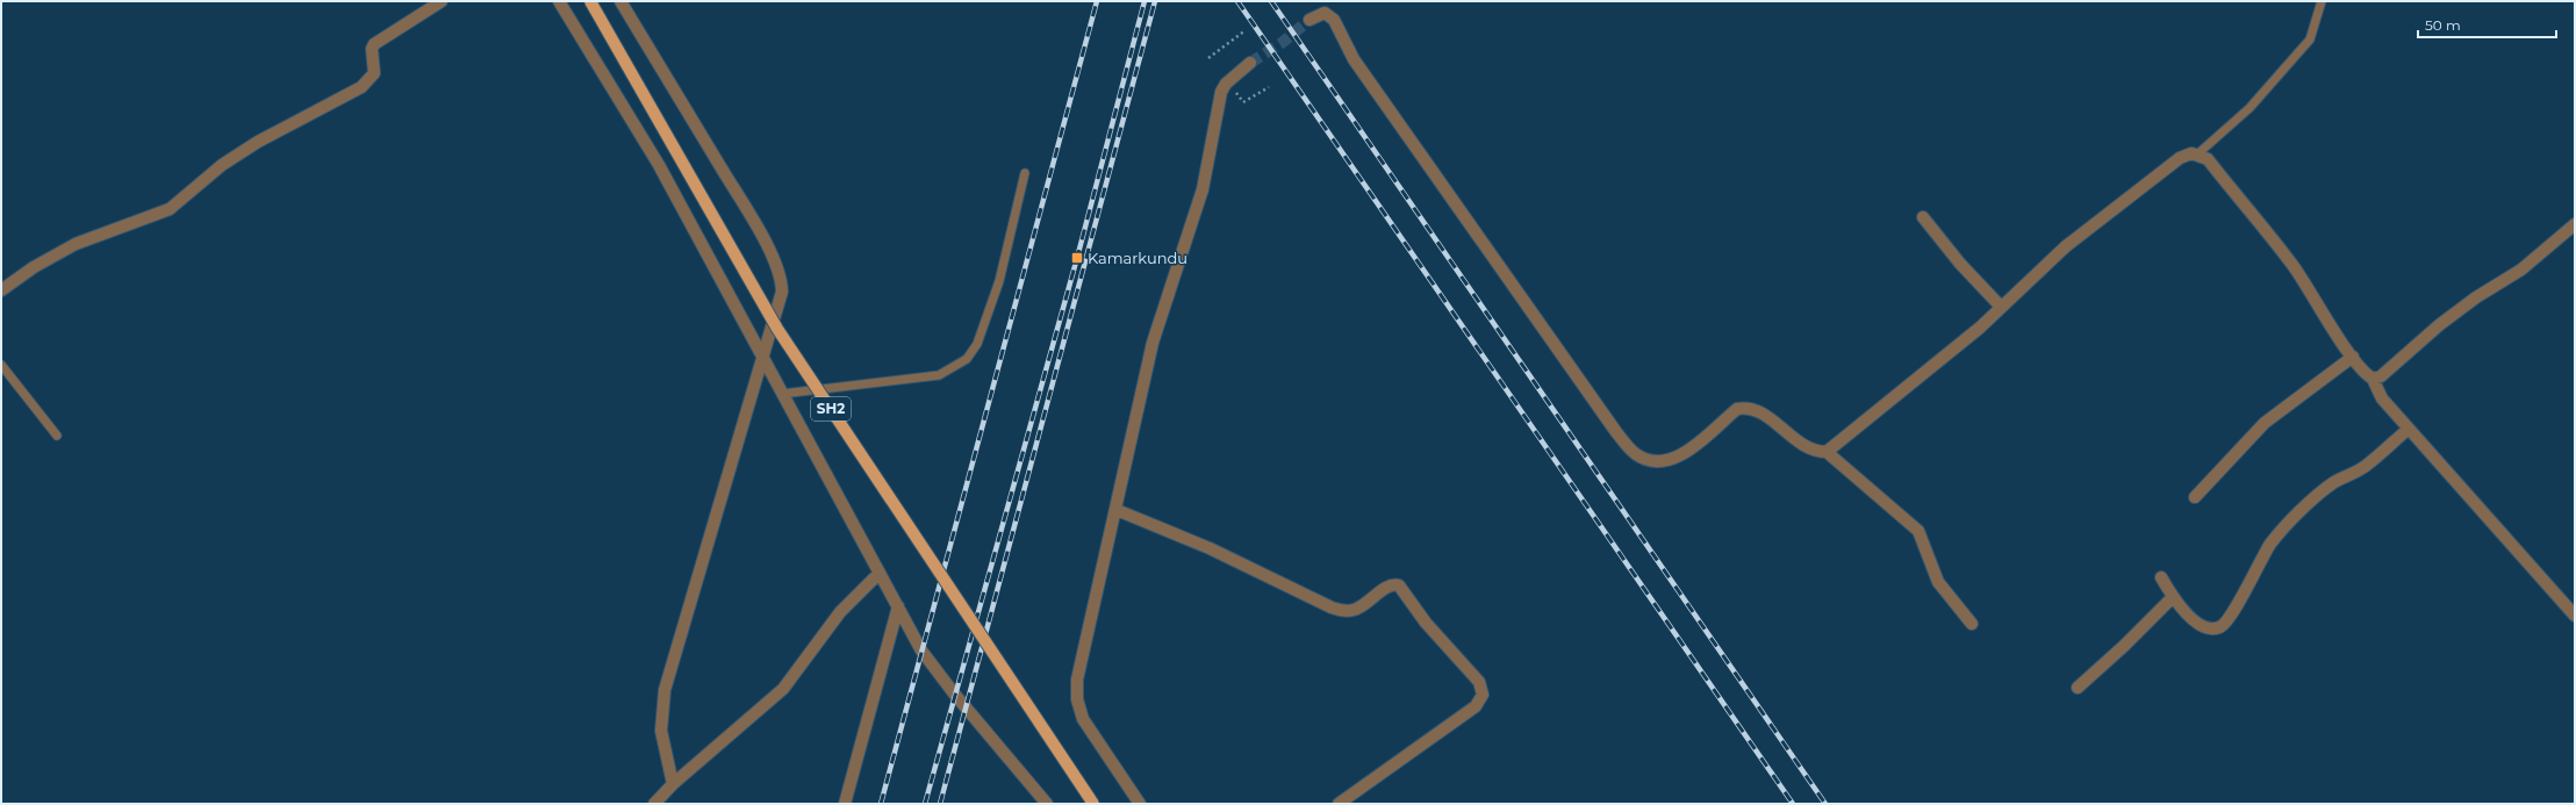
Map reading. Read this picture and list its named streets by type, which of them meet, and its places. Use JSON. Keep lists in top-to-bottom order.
{
  "streets": {
    "main road": ["SH2"]
  },
  "places": {
    "transit": ["Kamarkundu"]
  },
  "scale_bar": "50 m"
}
